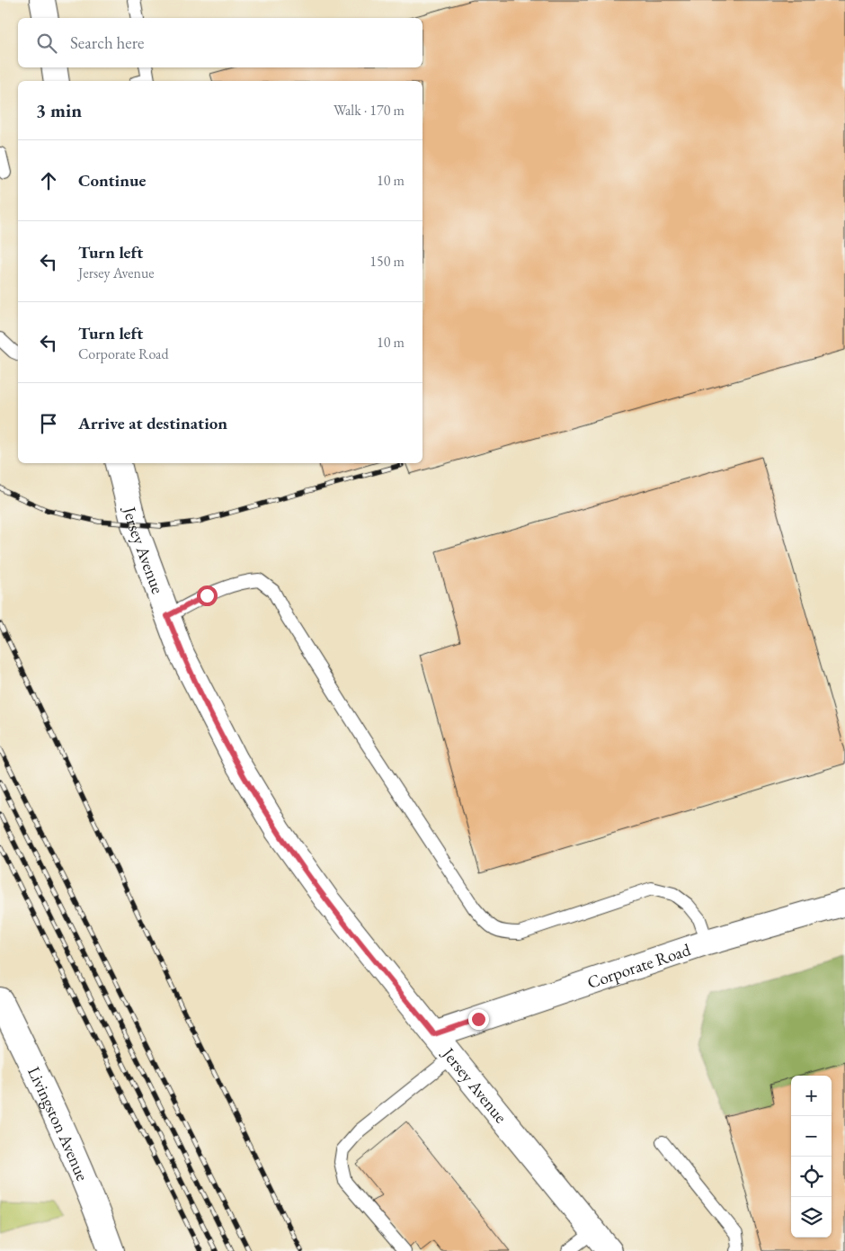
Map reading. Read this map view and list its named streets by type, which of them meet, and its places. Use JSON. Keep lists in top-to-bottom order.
{
  "streets": {
    "main road": ["Jersey Avenue", "Corporate Road", "Livingston Avenue"]
  },
  "crossings": [
    ["Jersey Avenue", "Corporate Road"]
  ],
  "page": {
    "search": "Search here",
    "heading": ["3 min", "Walk · 170 m"],
    "list": [
      ["Continue", "10 m"],
      ["Turn left", "Jersey Avenue", "150 m"],
      ["Turn left", "Corporate Road", "10 m"],
      "Arrive at destination"
    ],
    "map_buttons": ["+", "−"]
  }
}
